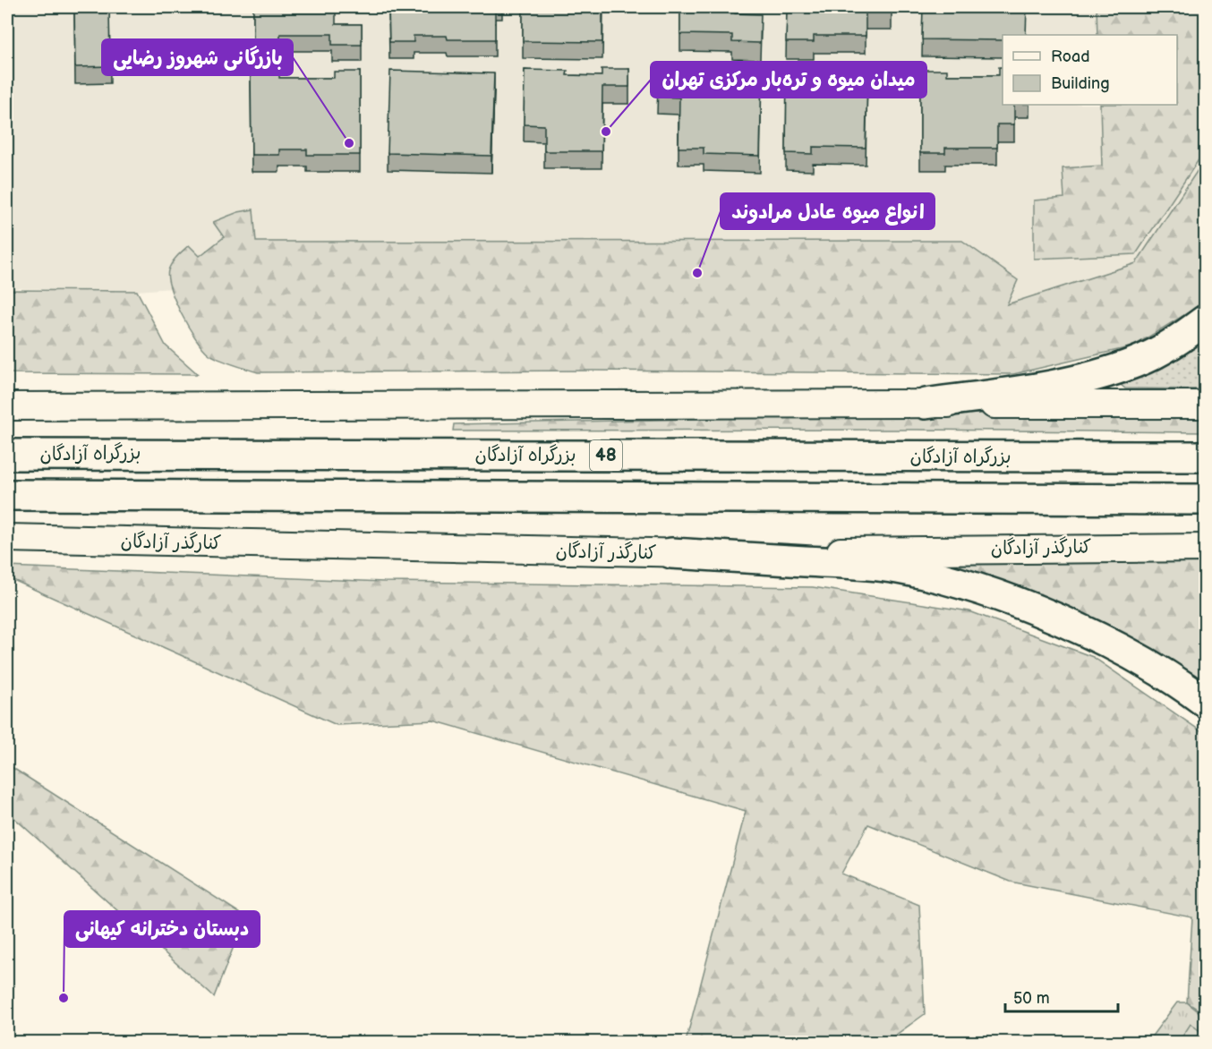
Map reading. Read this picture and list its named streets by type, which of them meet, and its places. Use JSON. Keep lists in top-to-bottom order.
{
  "streets": {
    "highway": ["بزرگراه آزادگان", "48"],
    "main road": ["کنارگذر آزادگان"]
  },
  "places": [
    "میدان میوه و تره‌بار مرکزی تهران",
    "بازرگانی شهروز رضایی",
    "انواع میوه عادل مرادوند",
    "دبستان دخترانه کیهانی"
  ],
  "legend": ["Road", "Building"],
  "scale_bar": "50 m"
}
